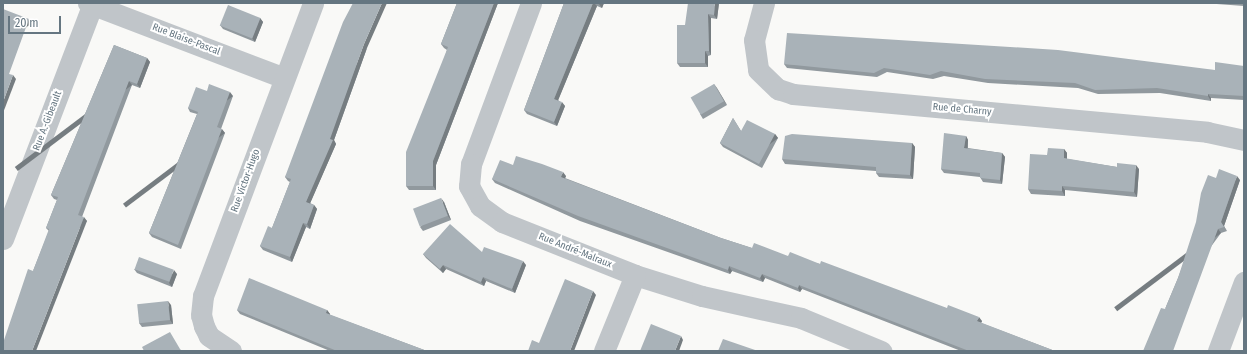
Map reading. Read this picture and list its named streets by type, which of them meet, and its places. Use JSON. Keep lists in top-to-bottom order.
{
  "streets": {
    "street": [
      "Rue Blaise-Pascal",
      "Rue de Charny",
      "Rue A.-Gibeault",
      "Rue Victor-Hugo",
      "Rue André-Malraux"
    ]
  },
  "crossings": [
    ["Rue Blaise-Pascal", "Rue A.-Gibeault"],
    ["Rue Blaise-Pascal", "Rue Victor-Hugo"]
  ],
  "scale_bar": "20 m"
}
